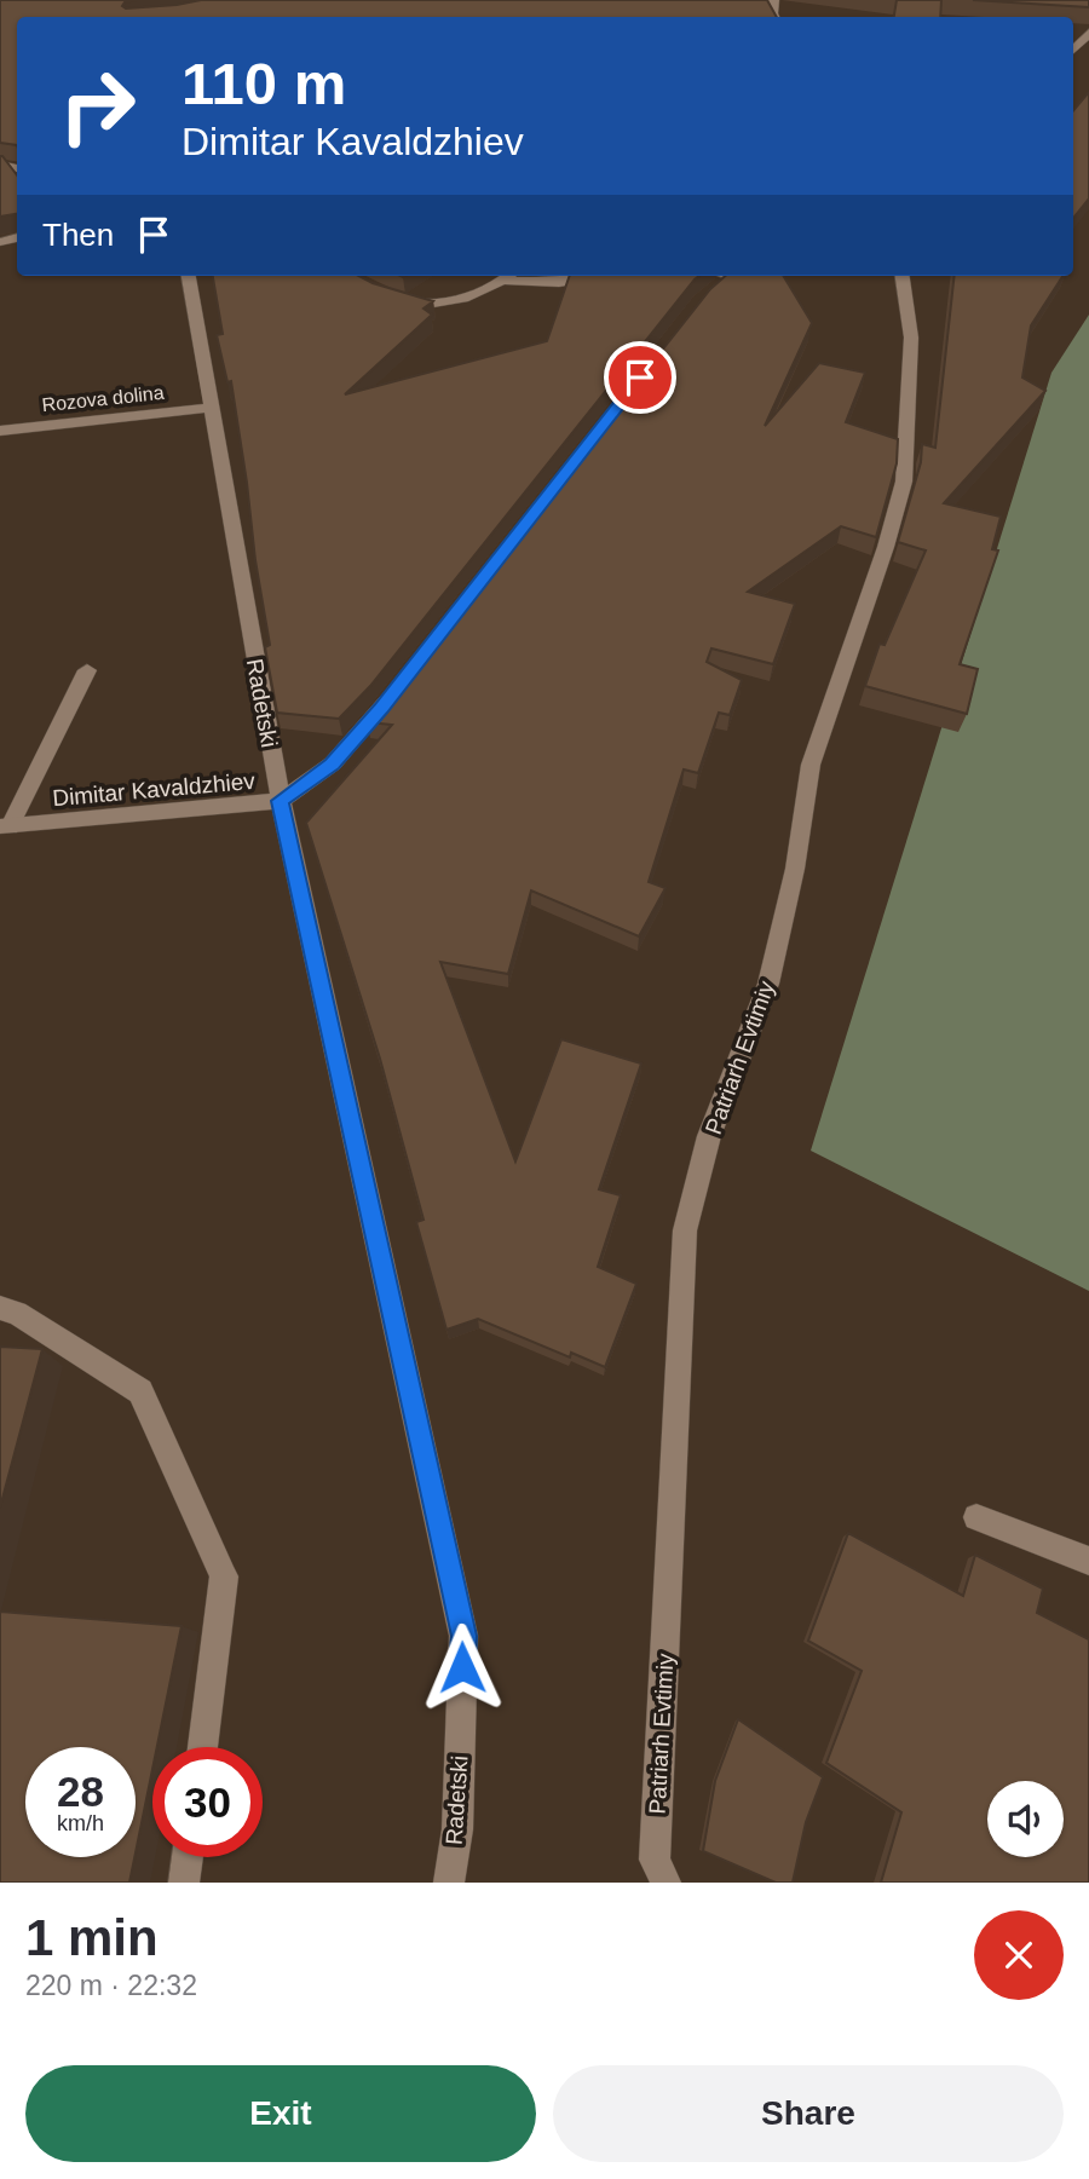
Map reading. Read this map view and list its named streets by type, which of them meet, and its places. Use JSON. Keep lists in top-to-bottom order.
{
  "streets": {
    "street": [
      "Rozova dolina",
      "Radetski",
      "Dimitar Kavaldzhiev",
      "Patriarh Evtimiy"
    ]
  },
  "crossings": [
    ["Rozova dolina", "Radetski"],
    ["Radetski", "Dimitar Kavaldzhiev"]
  ],
  "page": {
    "turn": ["110 m", "Dimitar Kavaldzhiev"],
    "then": "Then",
    "speed": "28 km/h",
    "limit": "30",
    "heading": ["1 min", "220 m · 22:32"],
    "buttons": ["Exit", "Share"]
  }
}
